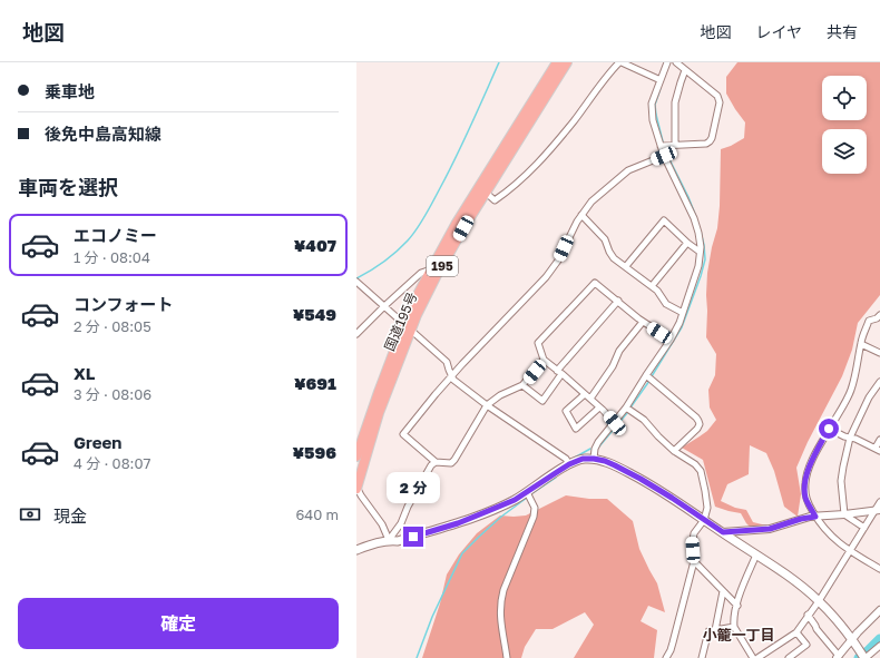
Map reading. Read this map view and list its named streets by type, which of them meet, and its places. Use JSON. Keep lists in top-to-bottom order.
{
  "streets": {
    "highway": ["195", "国道195号"]
  },
  "districts": ["小籠一丁目"],
  "page": {
    "header": "地図",
    "nav": ["地図", "レイヤ", "共有"],
    "banner": ["乗車地", "後免中島高知線"],
    "heading": "車両を選択",
    "list": [
      {
        "name": "エコノミー",
        "note": "1 分 · 08:04",
        "value": "¥407"
      },
      {
        "name": "コンフォート",
        "note": "2 分 · 08:05",
        "value": "¥549"
      },
      {
        "name": "XL",
        "note": "3 分 · 08:06",
        "value": "¥691"
      },
      {
        "name": "Green",
        "note": "4 分 · 08:07",
        "value": "¥596"
      }
    ],
    "bubble": "2 分",
    "pay": ["現金", "640 m"],
    "buttons": "確定"
  }
}
